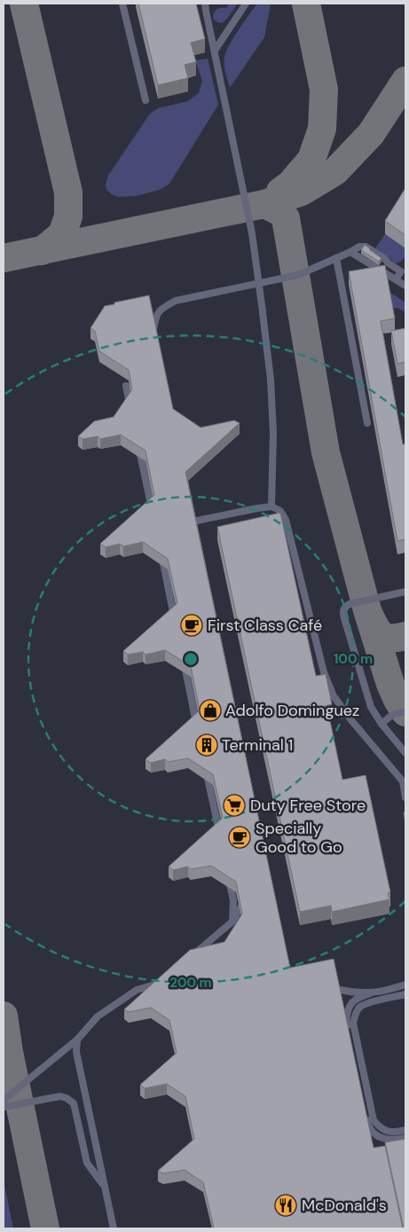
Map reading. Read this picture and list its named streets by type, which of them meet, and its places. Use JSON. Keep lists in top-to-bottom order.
{
  "places": {
    "cafe": ["First Class Café", "Specially Good to Go"],
    "shop": ["Adolfo Dominguez"],
    "building": ["Terminal 1"],
    "supermarket": ["Duty Free Store"],
    "restaurant": ["McDonald's"]
  },
  "rings": ["100 m", "200 m"]
}
